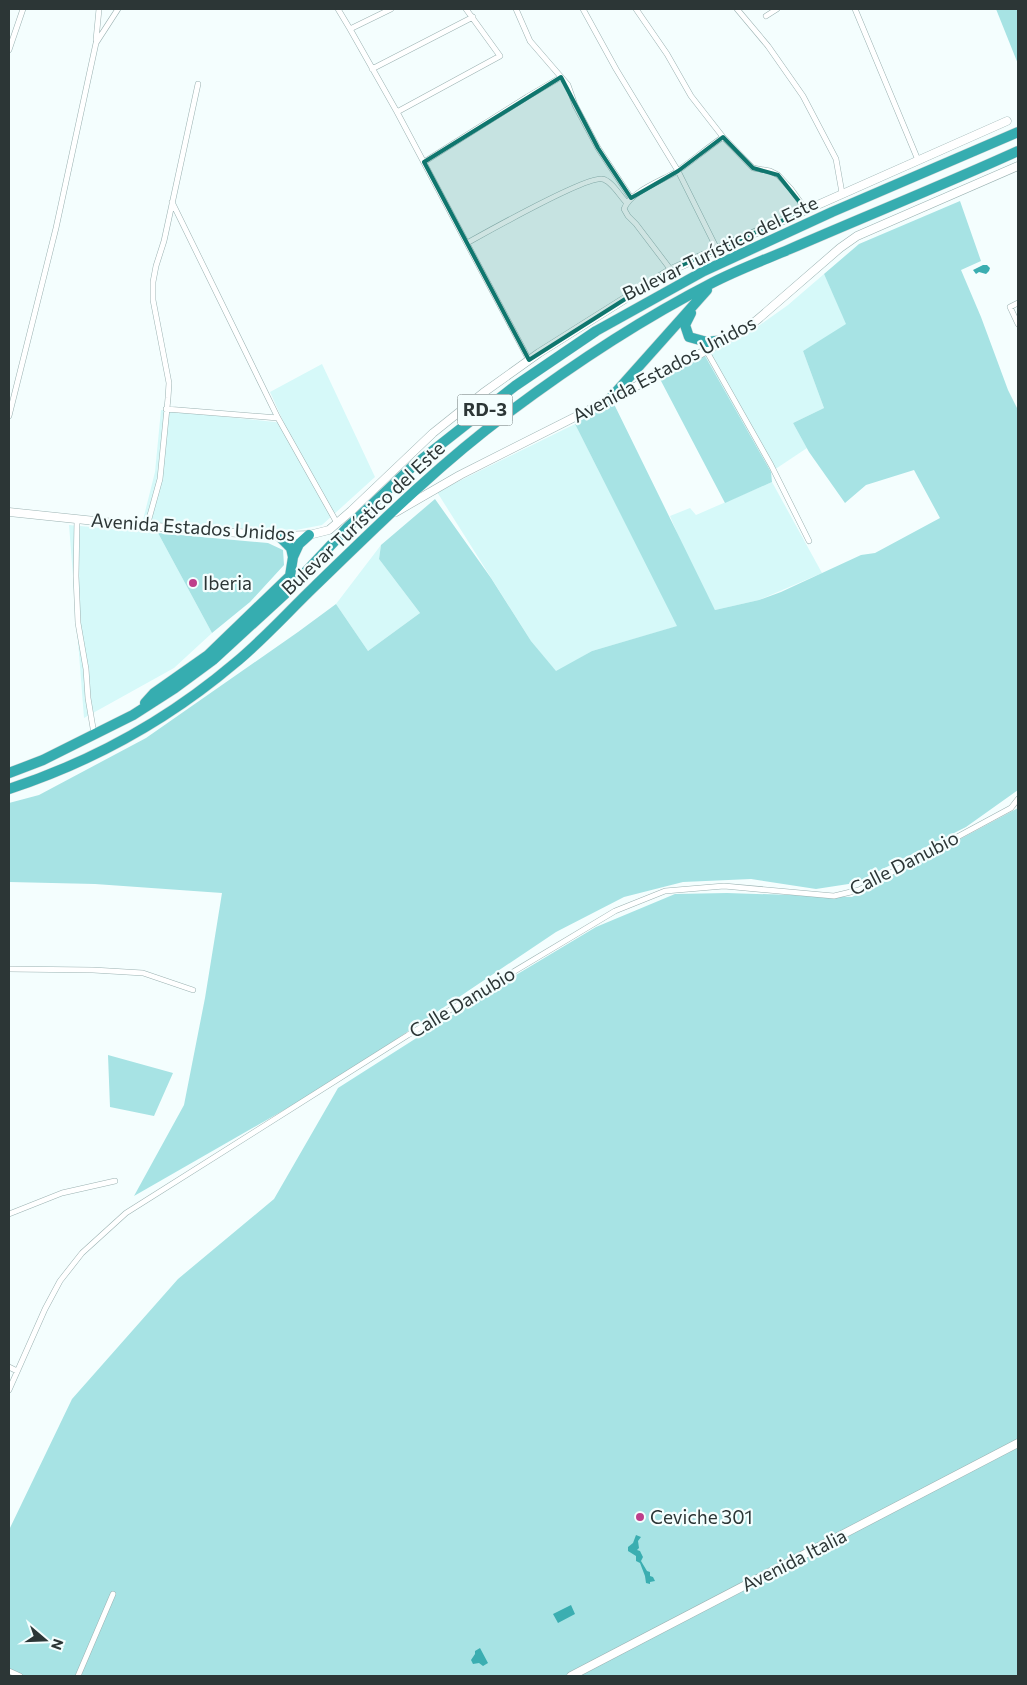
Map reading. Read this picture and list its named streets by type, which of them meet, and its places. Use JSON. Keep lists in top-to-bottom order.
{
  "streets": {
    "highway": ["Bulevar Turístico del Este", "RD-3"],
    "street": ["Avenida Estados Unidos", "Calle Danubio", "Avenida Italia"]
  },
  "crossings": [
    ["Bulevar Turístico del Este", "Avenida Estados Unidos"]
  ],
  "places": ["Iberia", "Ceviche 301"],
  "north": "right"
}
